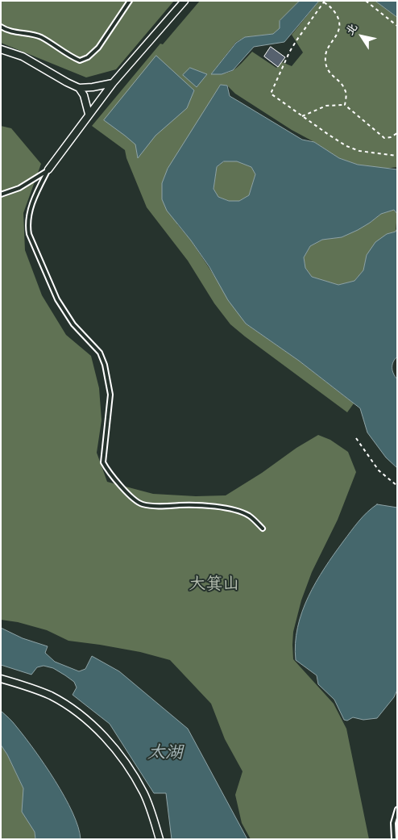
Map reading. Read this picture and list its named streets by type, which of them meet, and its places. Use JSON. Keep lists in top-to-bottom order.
{
  "water": ["太湖"],
  "parks": ["大箕山"],
  "north": "top left"
}
